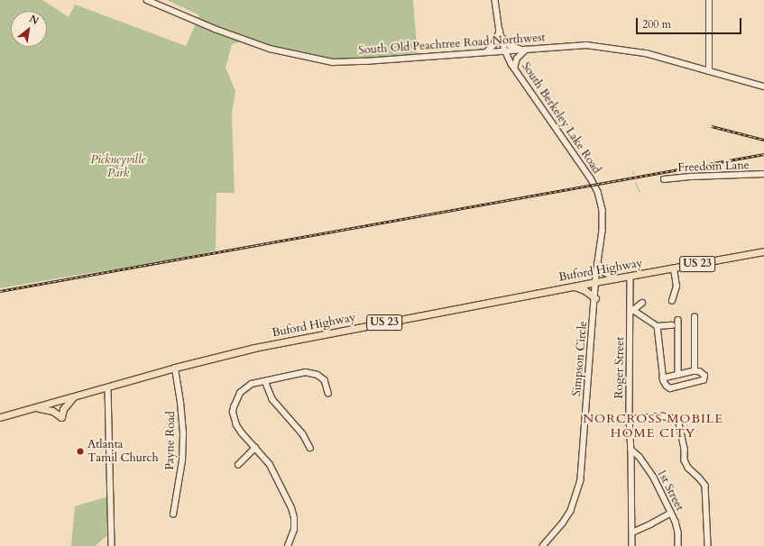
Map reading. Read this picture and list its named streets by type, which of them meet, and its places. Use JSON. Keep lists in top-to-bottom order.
{
  "streets": {
    "main road": ["US 23", "Buford Highway"],
    "street": [
      "South Old Peachtree Road Northwest",
      "South Berkeley Lake Road",
      "Freedom Lane",
      "Simpson Circle",
      "Roger Street",
      "Payne Road",
      "1st Street"
    ]
  },
  "crossings": [
    ["South Old Peachtree Road Northwest", "South Berkeley Lake Road"],
    ["South Berkeley Lake Road", "Simpson Circle"],
    ["Buford Highway", "Simpson Circle"],
    ["Buford Highway", "Roger Street"],
    ["Buford Highway", "Payne Road"],
    ["Roger Street", "1st Street"]
  ],
  "districts": ["NORCROSS MOBILE HOME CITY"],
  "parks": ["Pickneyville Park"],
  "places": ["Atlanta Tamil Church"],
  "scale_bar": "200 m",
  "north": "top right"
}
